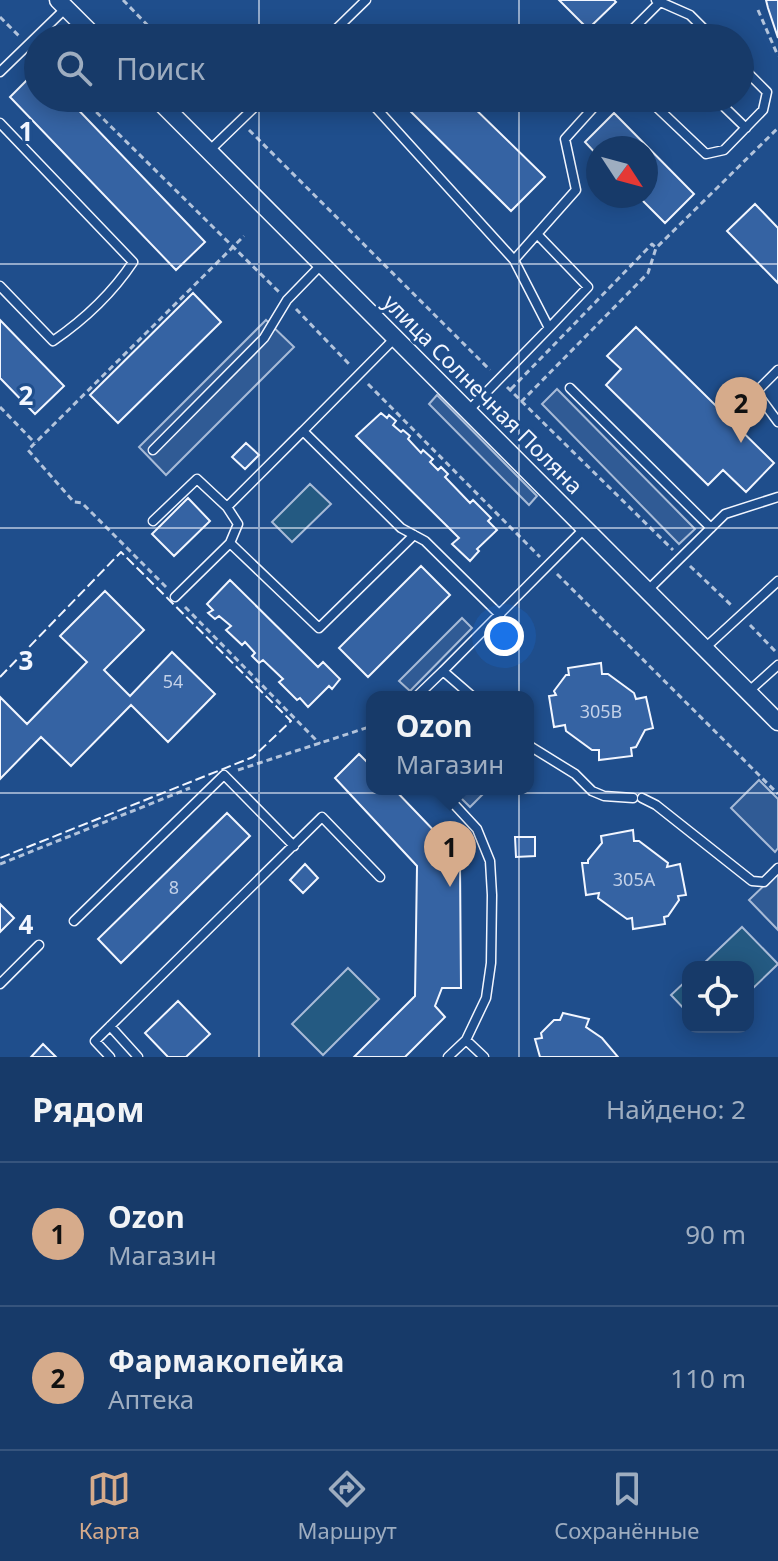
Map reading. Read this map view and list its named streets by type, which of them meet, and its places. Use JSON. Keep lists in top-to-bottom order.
{
  "streets": {
    "street": ["улица Солнечная Поляна"]
  },
  "house_numbers": [
    "54",
    "305В",
    "305А",
    "8"
  ],
  "north": "bottom right",
  "page": {
    "search": "Поиск",
    "pins": ["2", "1"],
    "popup": ["Ozon", "Магазин"],
    "heading": ["Рядом", "Найдено: 2"],
    "list": [
      {
        "mark": "1",
        "name": "Ozon",
        "note": "Магазин",
        "value": "90 m"
      },
      {
        "mark": "2",
        "name": "Фармакопейка",
        "note": "Аптека",
        "value": "110 m"
      }
    ],
    "nav": ["Карта", "Маршрут", "Сохранённые"]
  },
  "grid": {
    "rows": [
      "1",
      "2",
      "3",
      "4"
    ]
  }
}
